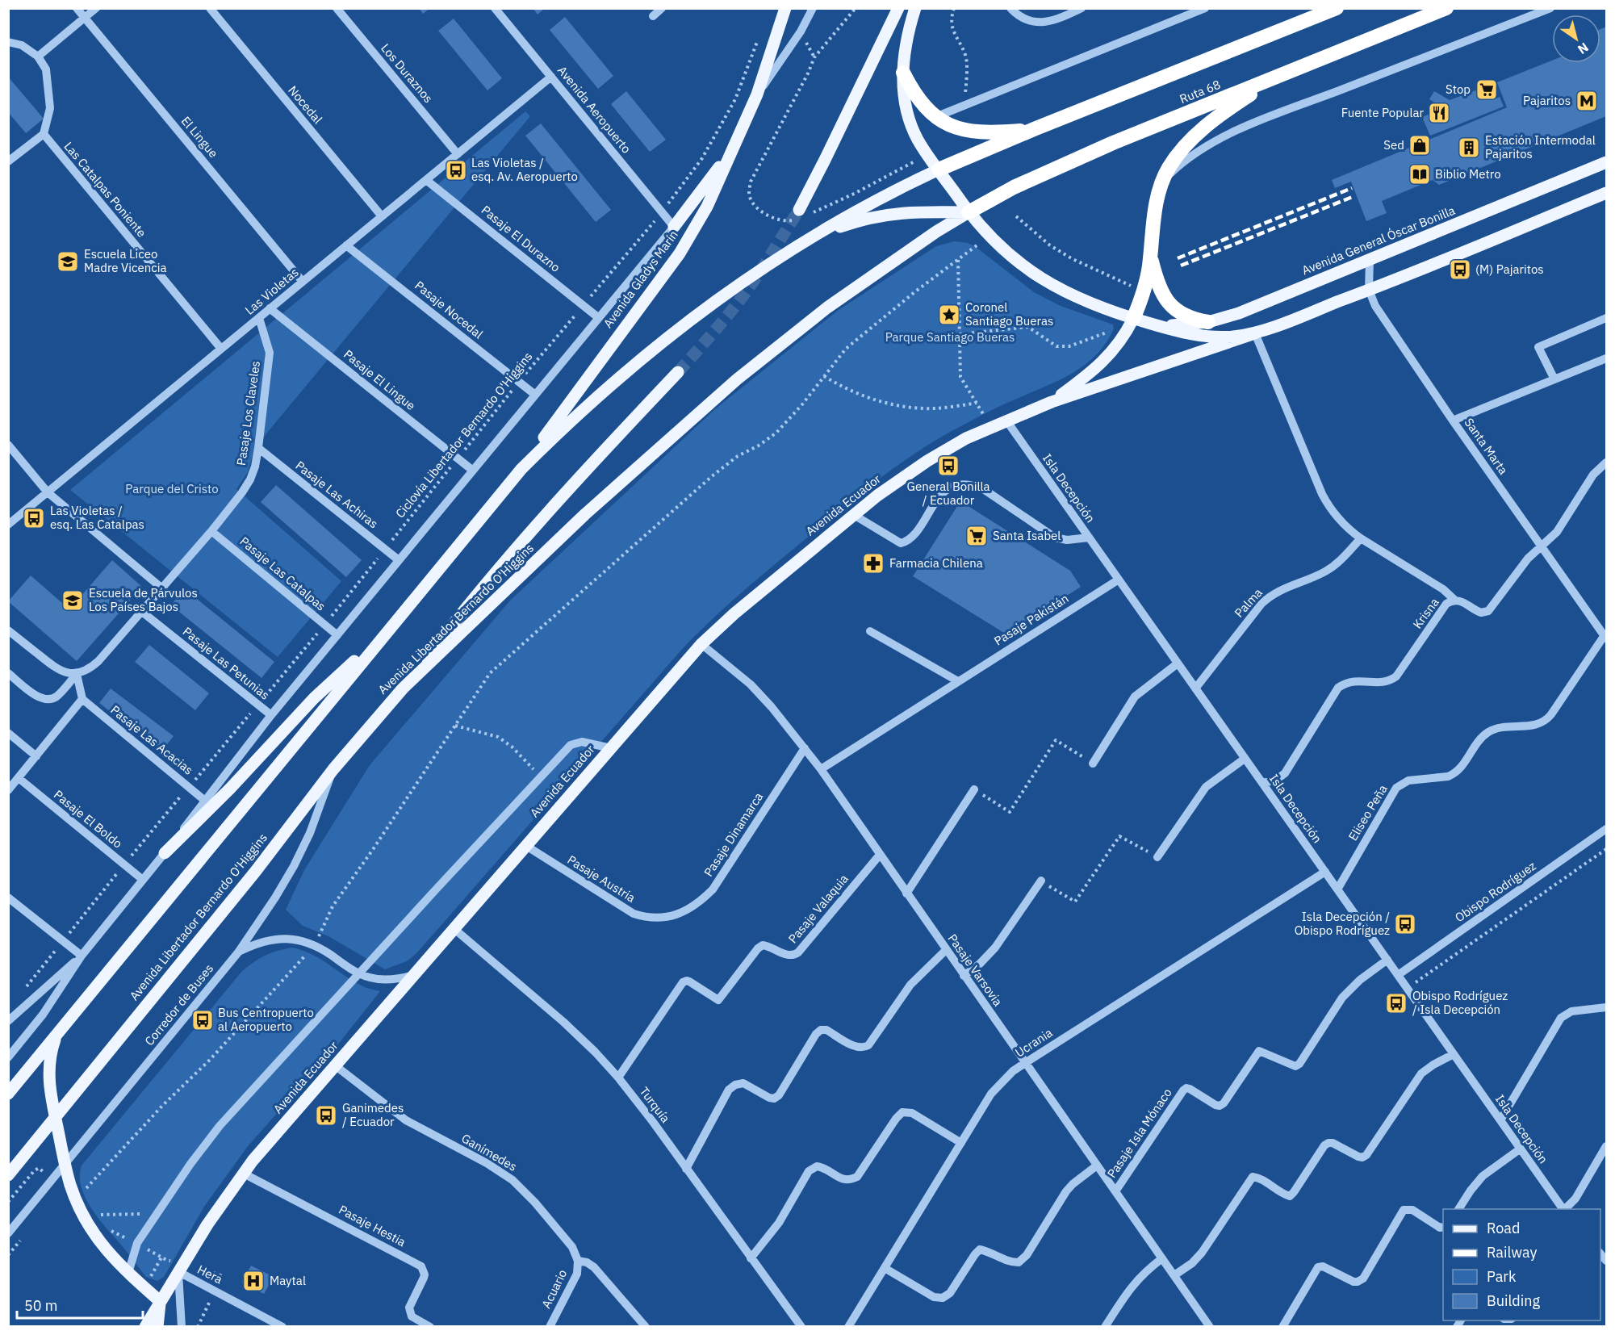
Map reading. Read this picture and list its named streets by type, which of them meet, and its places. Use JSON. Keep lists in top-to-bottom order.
{
  "streets": {
    "highway": ["Ruta 68"],
    "main road": [
      "Avenida General Óscar Bonilla",
      "Avenida Gladys Marín",
      "Avenida Ecuador",
      "Avenida Libertador Bernardo O'Higgins"
    ],
    "street": [
      "Los Duraznos",
      "Nocedal",
      "Avenida Aeropuerto",
      "El Lingue",
      "Las Catalpas Poniente",
      "Pasaje El Durazno",
      "Las Violetas",
      "Pasaje Nocedal",
      "Pasaje El Lingue",
      "Pasaje Los Claveles",
      "Santa Marta",
      "Isla Decepción",
      "Pasaje Las Achiras",
      "Pasaje Las Catalpas",
      "Palma",
      "Krisna",
      "Pasaje Pakistán",
      "Pasaje Las Petunias",
      "Pasaje Las Acacias",
      "Eliseo Peña",
      "Pasaje El Boldo",
      "Pasaje Dinamarca",
      "Pasaje Austria",
      "Obispo Rodríguez",
      "Pasaje Valaquia",
      "Pasaje Varsovia",
      "Corredor de Buses",
      "Ucrania",
      "Turquía",
      "Pasaje Isla Mónaco",
      "Ganímedes",
      "Pasaje Hestia",
      "Hera",
      "Acuario"
    ],
    "path": ["Ciclovía Libertador Bernardo O'Higgins"]
  },
  "crossings": [
    ["Los Duraznos", "Las Violetas"],
    ["Ruta 68", "Avenida General Óscar Bonilla"],
    ["Ruta 68", "Avenida Libertador Bernardo O'Higgins"],
    ["Nocedal", "Las Violetas"],
    ["Avenida Aeropuerto", "Las Violetas"],
    ["Avenida Aeropuerto", "Ciclovía Libertador Bernardo O'Higgins"],
    ["El Lingue", "Las Violetas"],
    ["Las Catalpas Poniente", "Las Violetas"],
    ["Pasaje El Durazno", "Las Violetas"],
    ["Pasaje El Durazno", "Ciclovía Libertador Bernardo O'Higgins"],
    ["Avenida General Óscar Bonilla", "Santa Marta"],
    ["Avenida General Óscar Bonilla", "Avenida Ecuador"],
    ["Avenida General Óscar Bonilla", "Avenida Libertador Bernardo O'Higgins"],
    ["Las Violetas", "Pasaje Nocedal"],
    ["Las Violetas", "Pasaje El Lingue"],
    ["Las Violetas", "Pasaje Los Claveles"],
    ["Pasaje Nocedal", "Ciclovía Libertador Bernardo O'Higgins"],
    ["Pasaje El Lingue", "Ciclovía Libertador Bernardo O'Higgins"],
    ["Pasaje Los Claveles", "Pasaje Las Achiras"],
    ["Pasaje Los Claveles", "Pasaje Las Catalpas"],
    ["Pasaje Los Claveles", "Pasaje Las Petunias"],
    ["Ciclovía Libertador Bernardo O'Higgins", "Pasaje Las Achiras"],
    ["Ciclovía Libertador Bernardo O'Higgins", "Pasaje Las Catalpas"],
    ["Ciclovía Libertador Bernardo O'Higgins", "Pasaje Las Petunias"],
    ["Ciclovía Libertador Bernardo O'Higgins", "Pasaje Las Acacias"],
    ["Ciclovía Libertador Bernardo O'Higgins", "Pasaje El Boldo"],
    ["Santa Marta", "Krisna"],
    ["Santa Marta", "Eliseo Peña"],
    ["Isla Decepción", "Avenida Ecuador"],
    ["Isla Decepción", "Palma"],
    ["Isla Decepción", "Krisna"],
    ["Isla Decepción", "Pasaje Pakistán"],
    ["Isla Decepción", "Eliseo Peña"],
    ["Isla Decepción", "Obispo Rodríguez"],
    ["Isla Decepción", "Ucrania"],
    ["Isla Decepción", "Pasaje Isla Mónaco"],
    ["Avenida Ecuador", "Pasaje Austria"],
    ["Avenida Ecuador", "Pasaje Varsovia"],
    ["Avenida Ecuador", "Turquía"],
    ["Avenida Ecuador", "Ganímedes"],
    ["Avenida Ecuador", "Pasaje Hestia"],
    ["Avenida Ecuador", "Hera"],
    ["Avenida Libertador Bernardo O'Higgins", "Corredor de Buses"],
    ["Pasaje Pakistán", "Pasaje Varsovia"],
    ["Pasaje Dinamarca", "Pasaje Austria"],
    ["Pasaje Dinamarca", "Pasaje Varsovia"],
    ["Pasaje Valaquia", "Pasaje Varsovia"],
    ["Pasaje Valaquia", "Turquía"],
    ["Pasaje Varsovia", "Ucrania"],
    ["Pasaje Varsovia", "Pasaje Isla Mónaco"],
    ["Ucrania", "Pasaje Isla Mónaco"],
    ["Ganímedes", "Acuario"]
  ],
  "parks": ["Parque Santiago Bueras", "Parque del Cristo"],
  "places": {
    "supermarket": ["Stop", "Santa Isabel"],
    "metro station": ["Pajaritos"],
    "restaurant": ["Fuente Popular"],
    "shop": ["Sed"],
    "building": ["Estación Intermodal Pajaritos"],
    "bus stop": [
      "Las Violetas / esq. Av. Aeropuerto",
      "(M) Pajaritos",
      "General Bonilla / Ecuador",
      "Las Violetas / esq. Las Catalpas",
      "Isla Decepción / Obispo Rodríguez",
      "Obispo Rodríguez / Isla Decepción",
      "Bus Centropuerto al Aeropuerto",
      "Ganimedes / Ecuador"
    ],
    "library": ["Biblio Metro"],
    "school or university": ["Escuela Liceo Madre Vicencia", "Escuela de Párvulos Los Países Bajos"],
    "place": ["Coronel Santiago Bueras"],
    "pharmacy": ["Farmacia Chilena"],
    "hospital": ["Maytal"]
  },
  "legend": [
    "Road",
    "Railway",
    "Park",
    "Building"
  ],
  "scale_bar": "50 m",
  "north": "bottom right"
}
